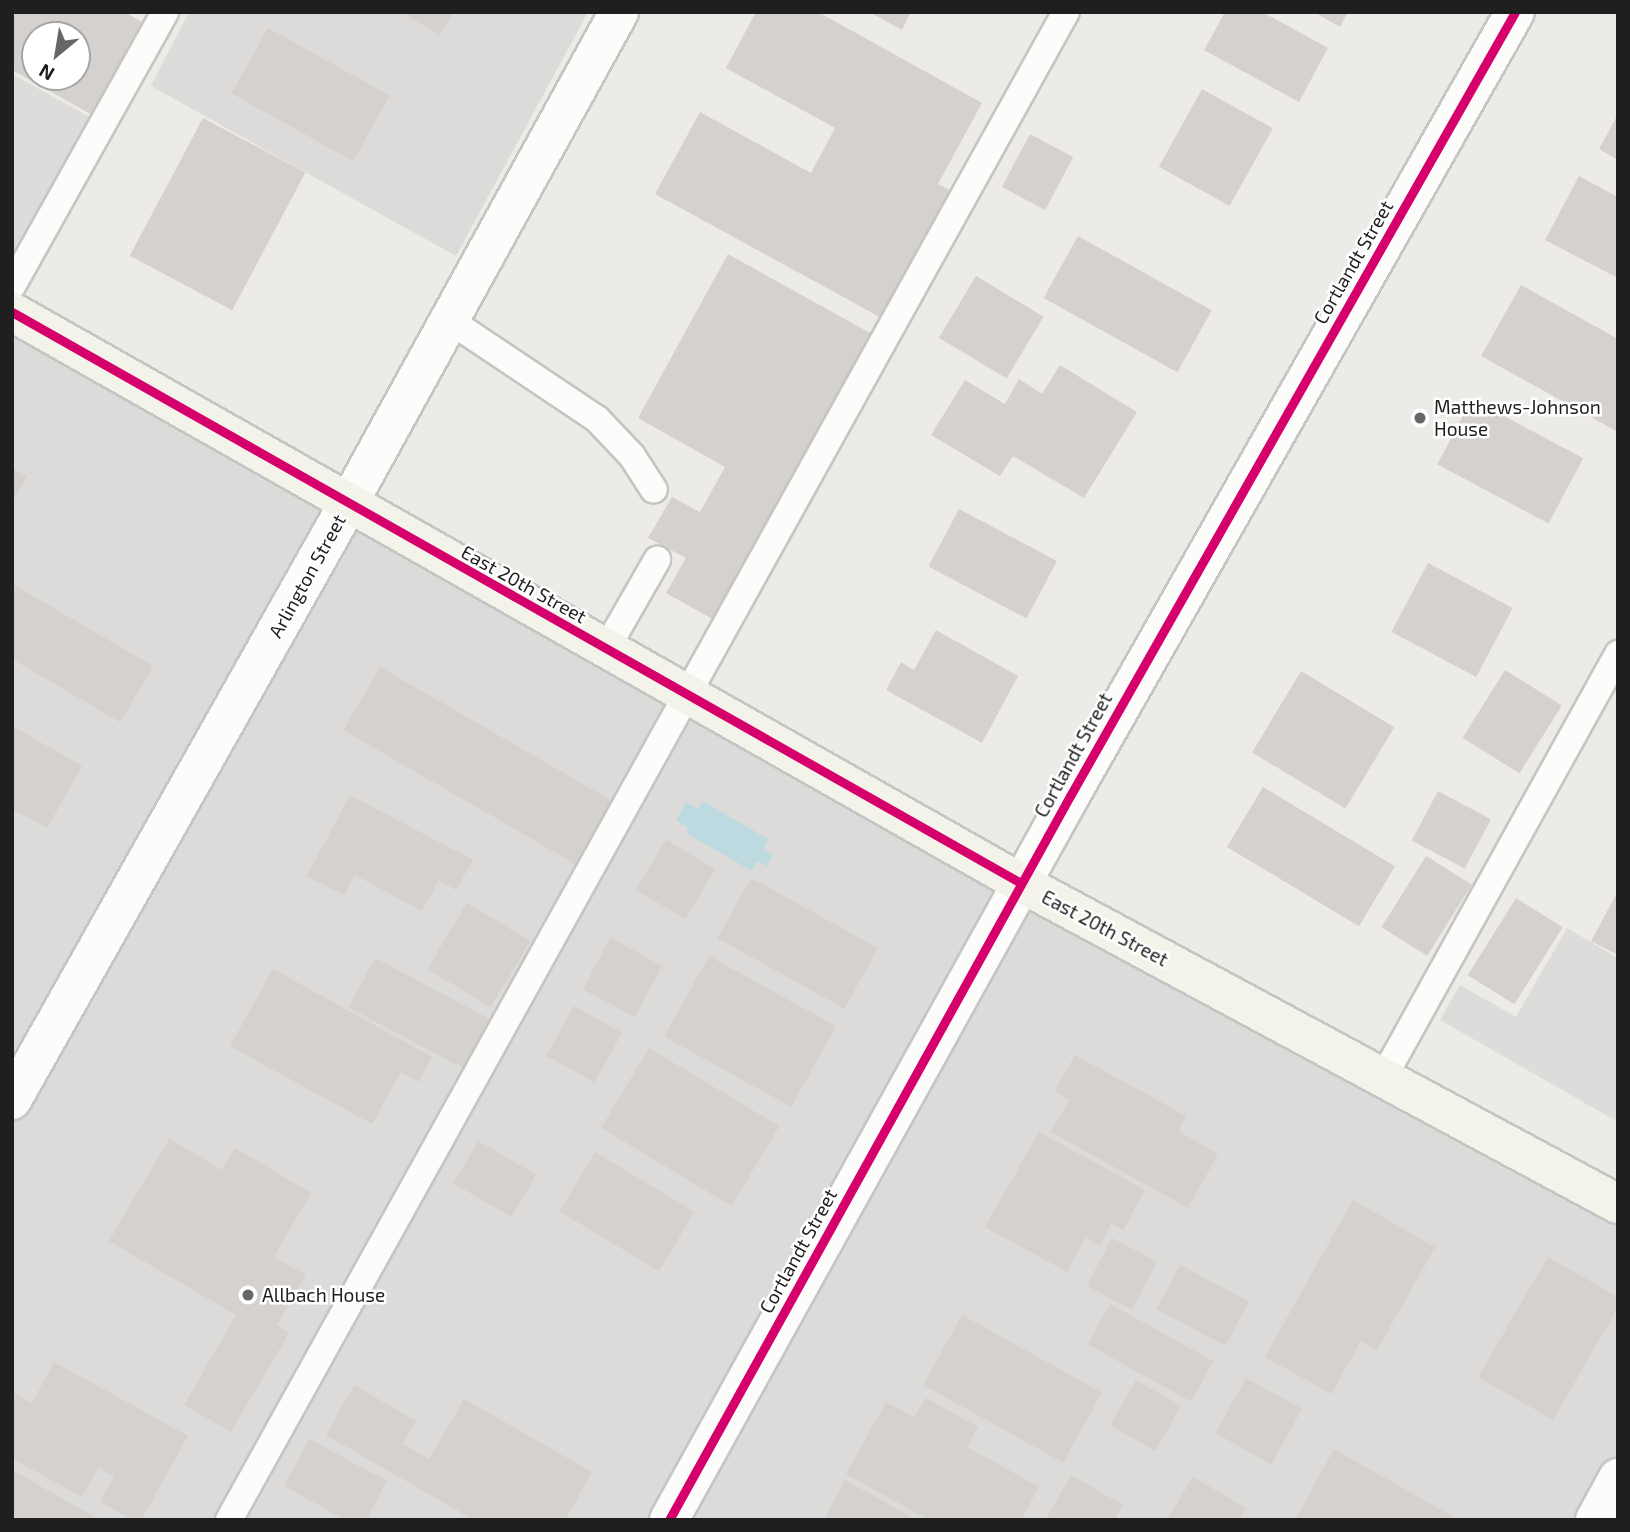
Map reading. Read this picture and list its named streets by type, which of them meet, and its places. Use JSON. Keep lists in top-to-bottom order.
{
  "streets": {
    "main road": ["East 20th Street"],
    "street": ["Cortlandt Street", "Arlington Street"]
  },
  "crossings": [
    ["Cortlandt Street", "East 20th Street"],
    ["Arlington Street", "East 20th Street"]
  ],
  "places": ["Matthews-Johnson House", "Allbach House"],
  "north": "bottom left"
}
